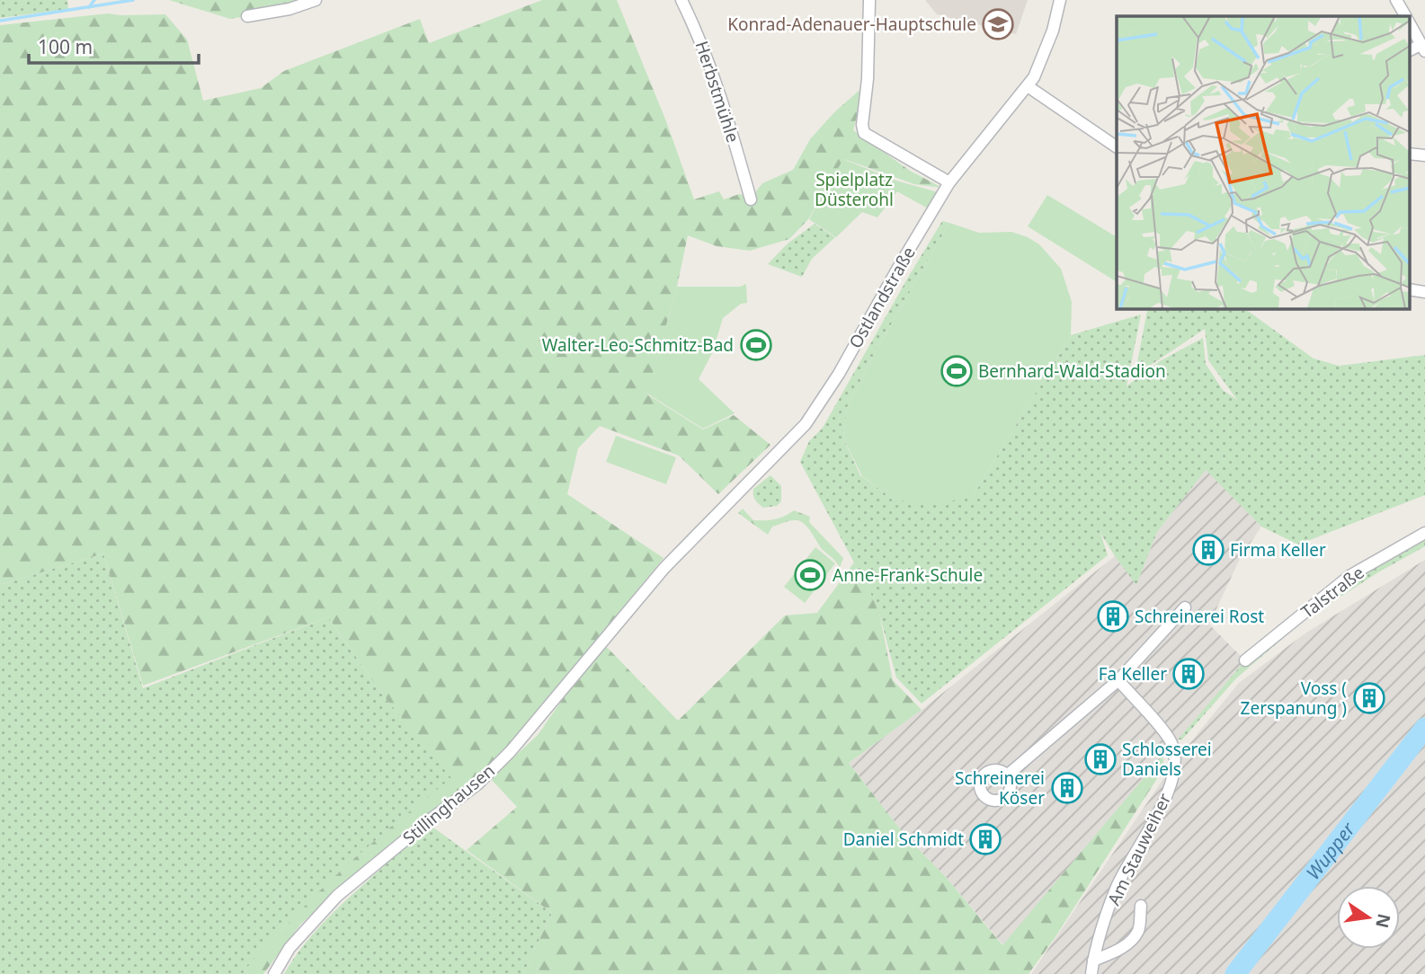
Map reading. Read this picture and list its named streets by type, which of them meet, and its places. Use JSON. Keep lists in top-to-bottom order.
{
  "streets": {
    "street": [
      "Herbstmühle",
      "Ostlandstraße",
      "Talstraße",
      "Stillinghausen",
      "Am Stauweiher"
    ]
  },
  "crossings": [
    ["Ostlandstraße", "Stillinghausen"]
  ],
  "water": ["Wupper"],
  "parks": ["Spielplatz Düsterohl"],
  "places": {
    "school or university": ["Konrad-Adenauer-Hauptschule"],
    "sports": ["Walter-Leo-Schmitz-Bad", "Bernhard-Wald-Stadion", "Anne-Frank-Schule"],
    "building": [
      "Firma Keller",
      "Schreinerei Rost",
      "Fa Keller",
      "Voss ( Zerspanung )",
      "Schlosserei Daniels",
      "Schreinerei Köser",
      "Daniel Schmidt"
    ]
  },
  "scale_bar": "100 m",
  "north": "right"
}
